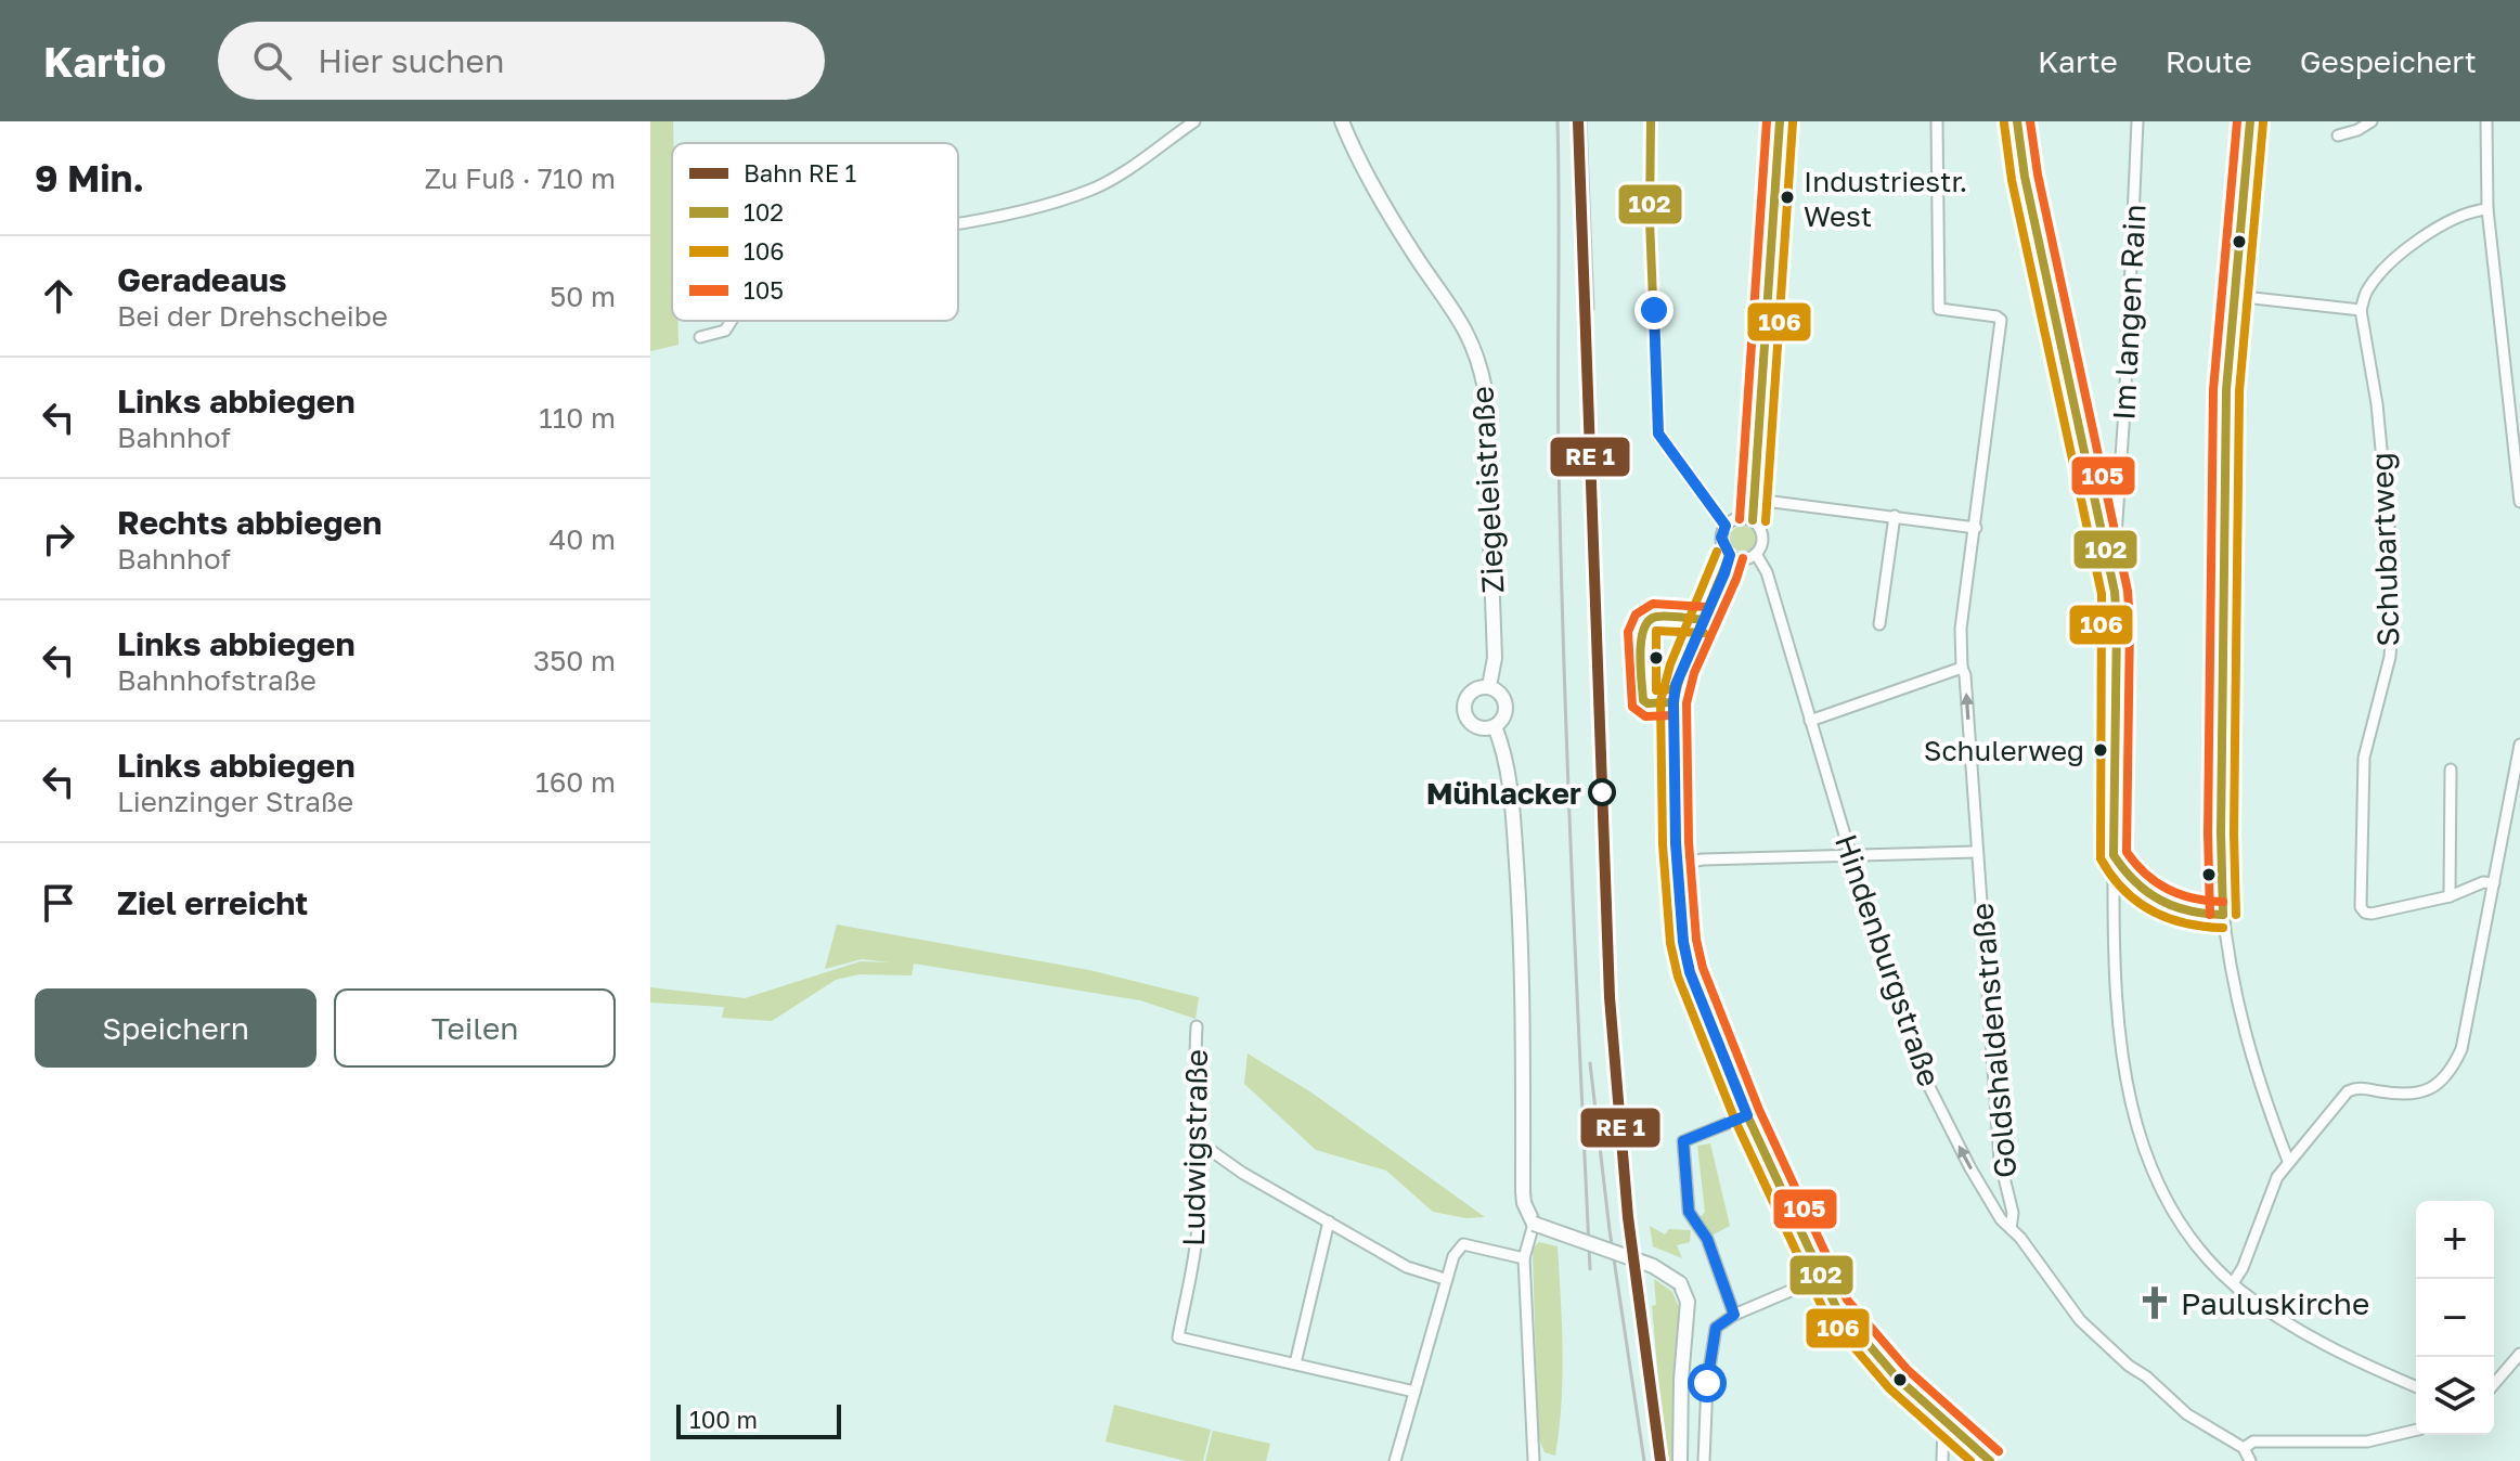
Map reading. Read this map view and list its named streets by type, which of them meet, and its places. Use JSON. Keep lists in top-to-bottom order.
{
  "streets": {
    "street": [
      "Im langen Rain",
      "Ziegeleistraße",
      "Schubartweg",
      "Hindenburgstraße",
      "Goldshaldenstraße",
      "Ludwigstraße"
    ]
  },
  "crossings": [
    ["Hindenburgstraße", "Goldshaldenstraße"]
  ],
  "one_way": ["Hindenburgstraße"],
  "places": {
    "other": ["Industriestr. West", "Schulerweg", "Mühlacker"],
    "church": ["Pauluskirche"]
  },
  "lines": ["transit line 102", "transit line 105", "transit line 106"],
  "legend": [
    "Bahn RE 1",
    "102",
    "106",
    "105"
  ],
  "scale_bar": "100 m",
  "page": {
    "header": "Kartio",
    "search": "Hier suchen",
    "nav": ["Karte", "Route", "Gespeichert"],
    "heading": ["9 Min.", "Zu Fuß · 710 m"],
    "list": [
      ["Geradeaus", "Bei der Drehscheibe", "50 m"],
      ["Links abbiegen", "Bahnhof", "110 m"],
      ["Rechts abbiegen", "Bahnhof", "40 m"],
      ["Links abbiegen", "Bahnhofstraße", "350 m"],
      ["Links abbiegen", "Lienzinger Straße", "160 m"],
      "Ziel erreicht"
    ],
    "buttons": ["Speichern", "Teilen"],
    "map_buttons": ["+", "−"],
    "scale": "100 m"
  }
}
